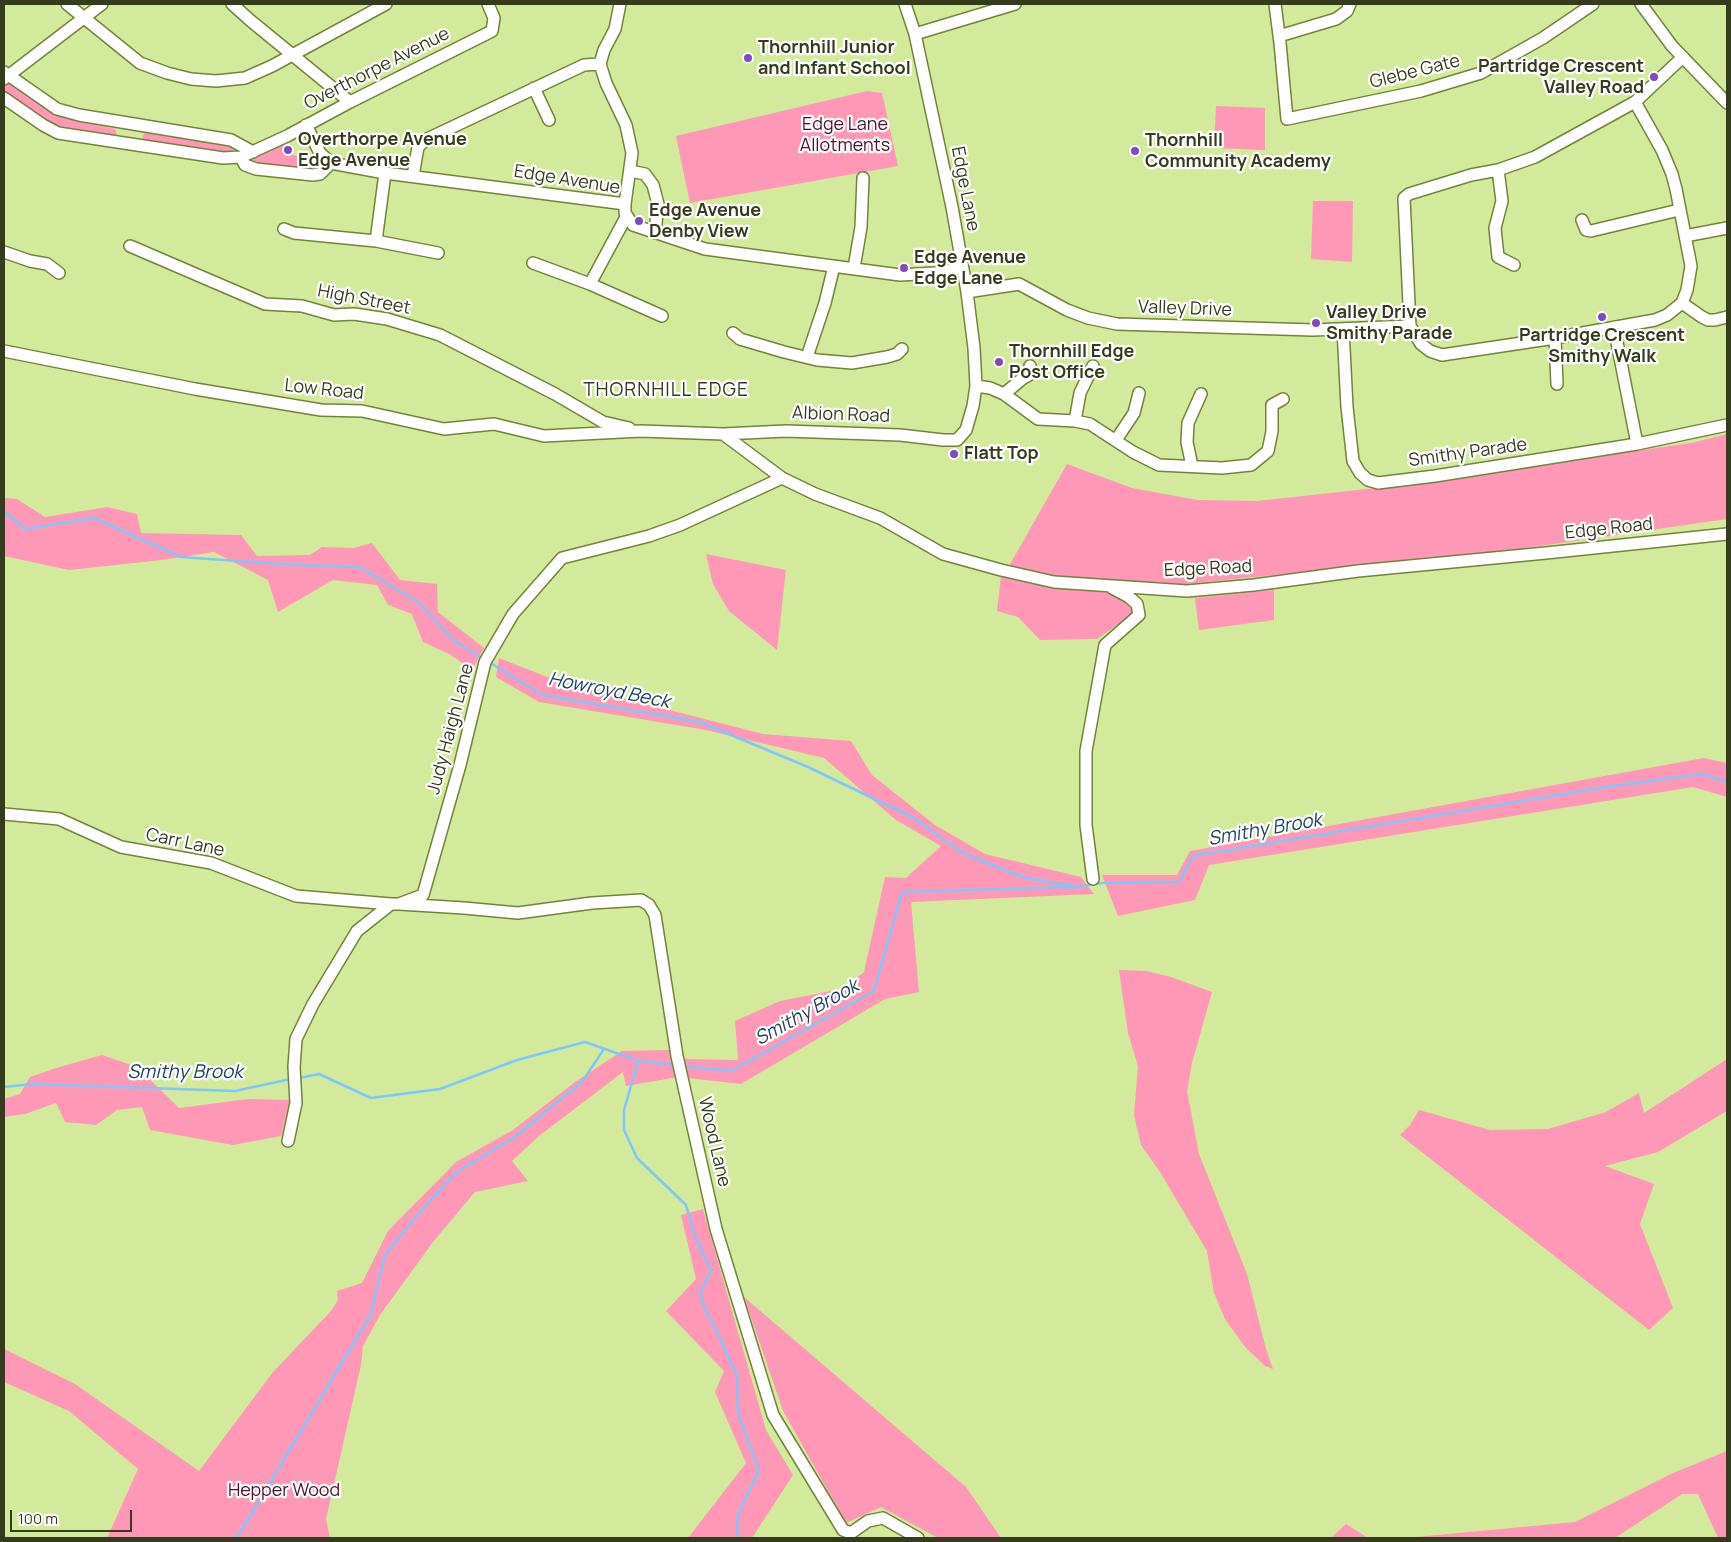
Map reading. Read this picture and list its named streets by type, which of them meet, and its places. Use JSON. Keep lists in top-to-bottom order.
{
  "streets": {
    "street": [
      "Overthorpe Avenue",
      "Glebe Gate",
      "Edge Avenue",
      "Edge Lane",
      "High Street",
      "Valley Drive",
      "Low Road",
      "Albion Road",
      "Smithy Parade",
      "Edge Road",
      "Judy Haigh Lane",
      "Carr Lane",
      "Wood Lane"
    ]
  },
  "crossings": [
    ["Edge Avenue", "Edge Lane"],
    ["Edge Lane", "Valley Drive"],
    ["Edge Lane", "Albion Road"],
    ["High Street", "Low Road"],
    ["High Street", "Albion Road"],
    ["Valley Drive", "Smithy Parade"],
    ["Low Road", "Albion Road"],
    ["Albion Road", "Edge Road"],
    ["Edge Road", "Judy Haigh Lane"],
    ["Judy Haigh Lane", "Wood Lane"]
  ],
  "districts": ["THORNHILL EDGE"],
  "water": ["Howroyd Beck", "Smithy Brook"],
  "parks": ["Edge Lane Allotments", "Hepper Wood"],
  "places": [
    "Thornhill Junior and Infant School",
    "Partridge Crescent Valley Road",
    "Overthorpe Avenue Edge Avenue",
    "Thornhill Community Academy",
    "Edge Avenue Denby View",
    "Edge Avenue Edge Lane",
    "Partridge Crescent Smithy Walk",
    "Valley Drive Smithy Parade",
    "Thornhill Edge Post Office",
    "Flatt Top"
  ],
  "scale_bar": "100 m"
}
